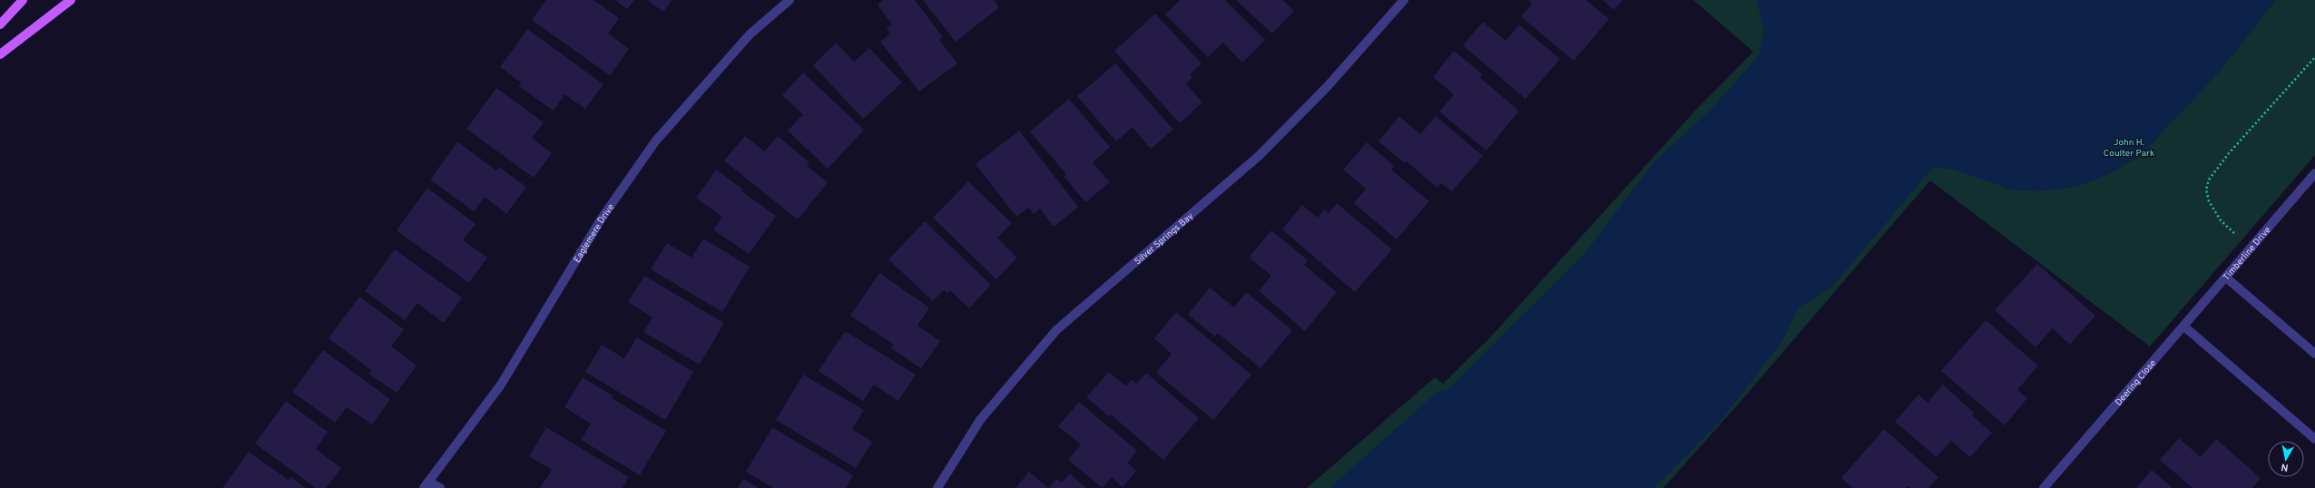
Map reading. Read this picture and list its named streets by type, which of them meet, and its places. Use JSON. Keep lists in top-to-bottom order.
{
  "streets": {
    "street": [
      "Eaglemere Drive",
      "Silver Springs Bay",
      "Timberline Drive",
      "Deering Close"
    ]
  },
  "crossings": [
    ["Timberline Drive", "Deering Close"]
  ],
  "parks": ["John H. Coulter Park"],
  "north": "bottom"
}
